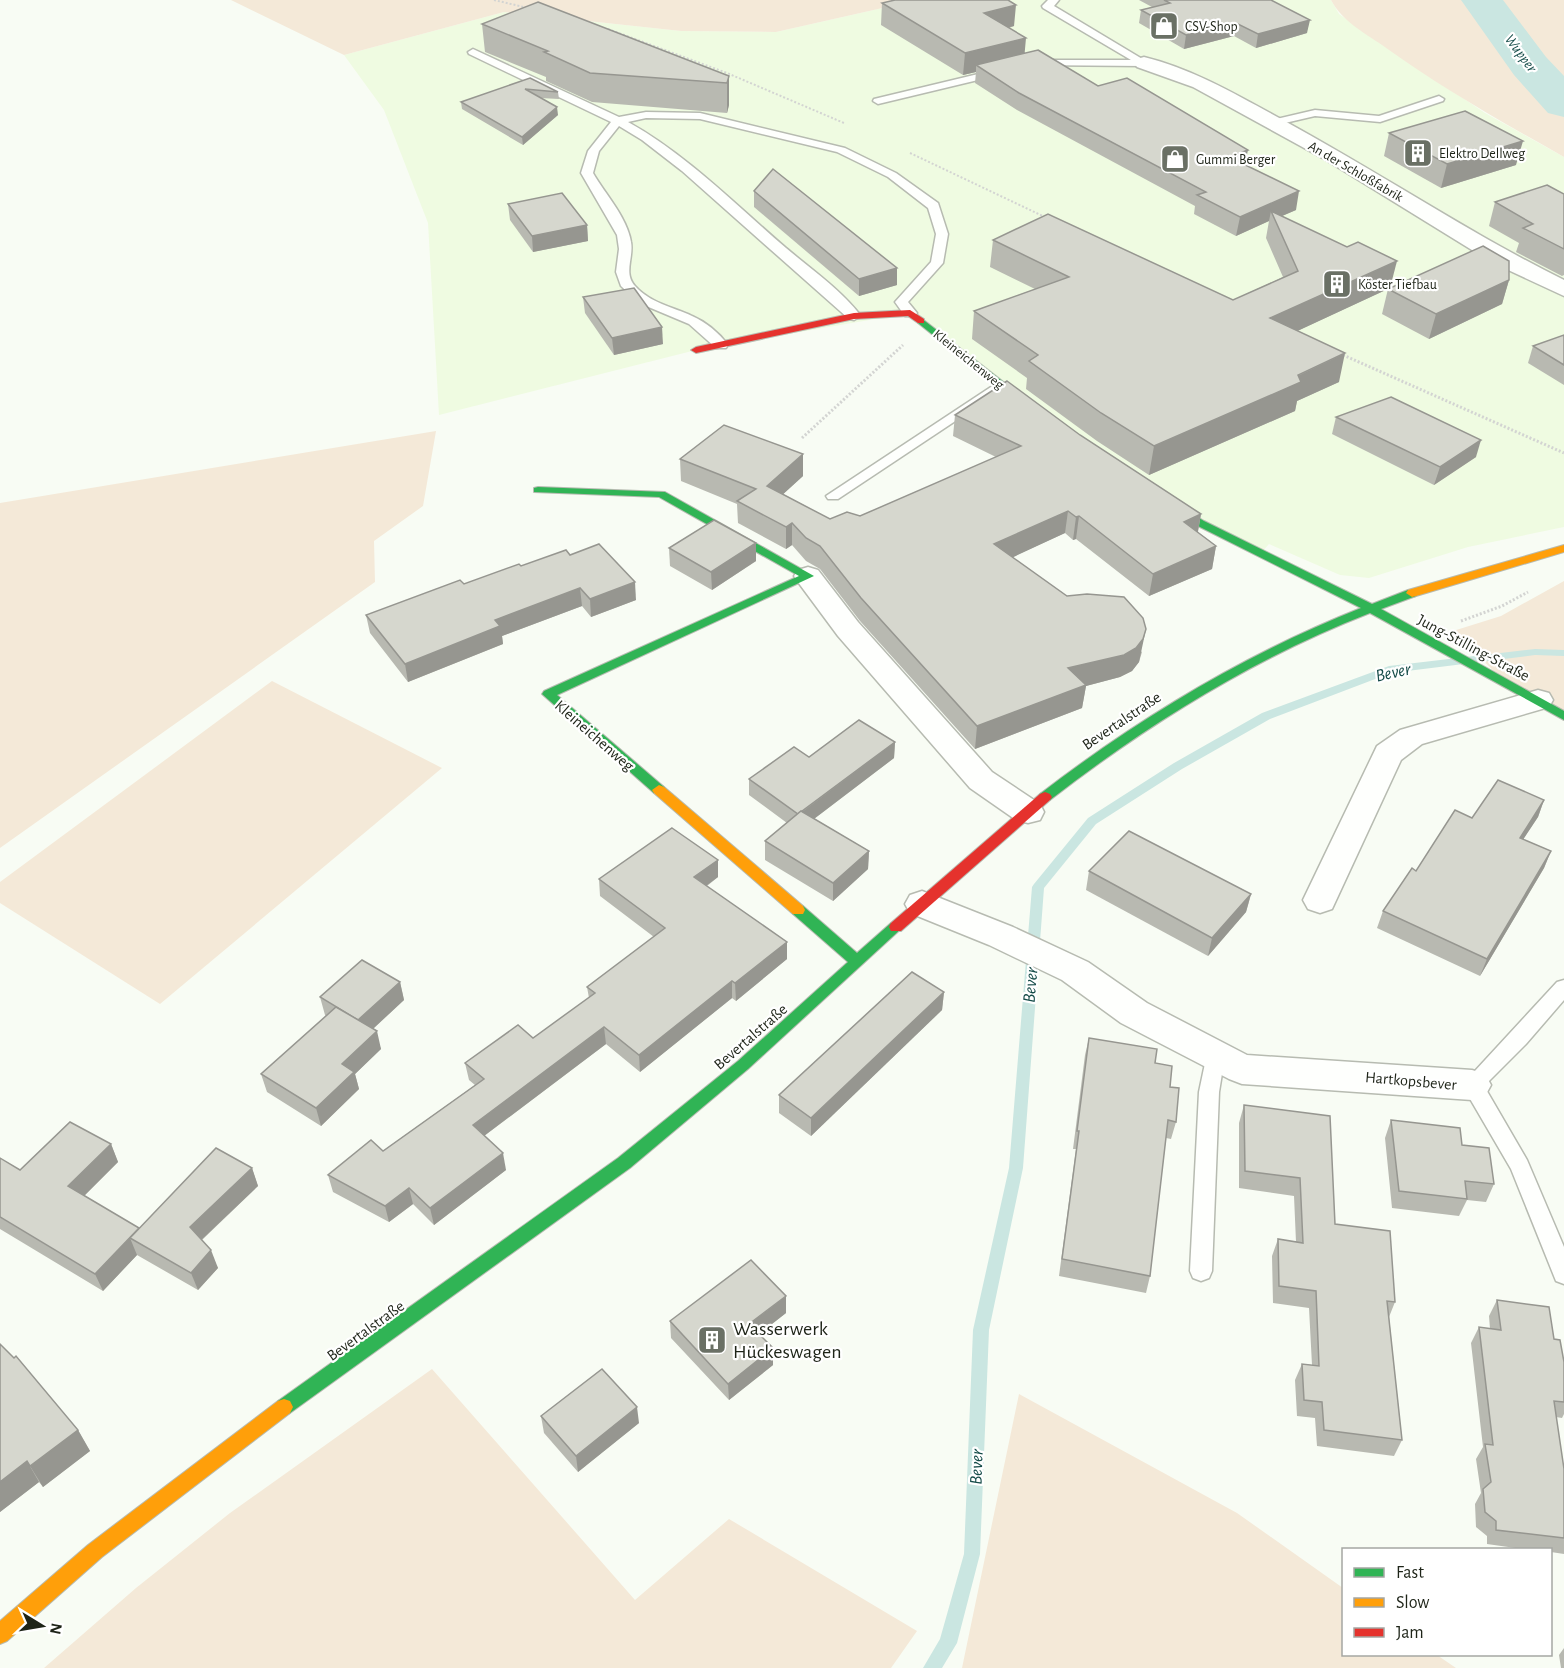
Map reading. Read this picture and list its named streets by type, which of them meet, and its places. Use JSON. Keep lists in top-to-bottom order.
{
  "streets": {
    "street": [
      "An der Schloßfabrik",
      "Kleineichenweg",
      "Jung-Stilling-Straße",
      "Bevertalstraße",
      "Hartkopsbever"
    ]
  },
  "crossings": [
    ["Kleineichenweg", "Bevertalstraße"],
    ["Jung-Stilling-Straße", "Bevertalstraße"],
    ["Bevertalstraße", "Hartkopsbever"]
  ],
  "water": ["Wupper", "Bever"],
  "places": {
    "shop": ["CSV-Shop", "Gummi Berger"],
    "building": ["Elektro Dellweg", "Köster Tiefbau", "Wasserwerk Hückeswagen"]
  },
  "legend": ["Fast", "Slow", "Jam"],
  "north": "right"
}
